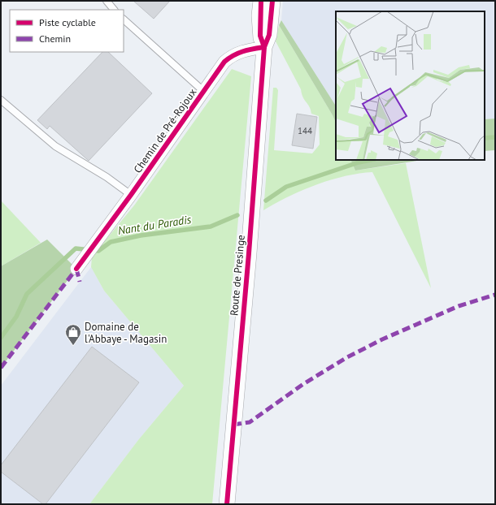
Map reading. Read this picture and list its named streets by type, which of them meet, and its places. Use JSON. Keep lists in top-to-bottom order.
{
  "streets": {
    "street": ["Chemin de Pré-Rojoux", "Route de Presinge"]
  },
  "crossings": [
    ["Chemin de Pré-Rojoux", "Route de Presinge"]
  ],
  "water": ["Nant du Paradis"],
  "places": {
    "shop": ["Domaine de l'Abbaye - Magasin"]
  },
  "house_numbers": ["144"],
  "legend": ["Piste cyclable", "Chemin"]
}
